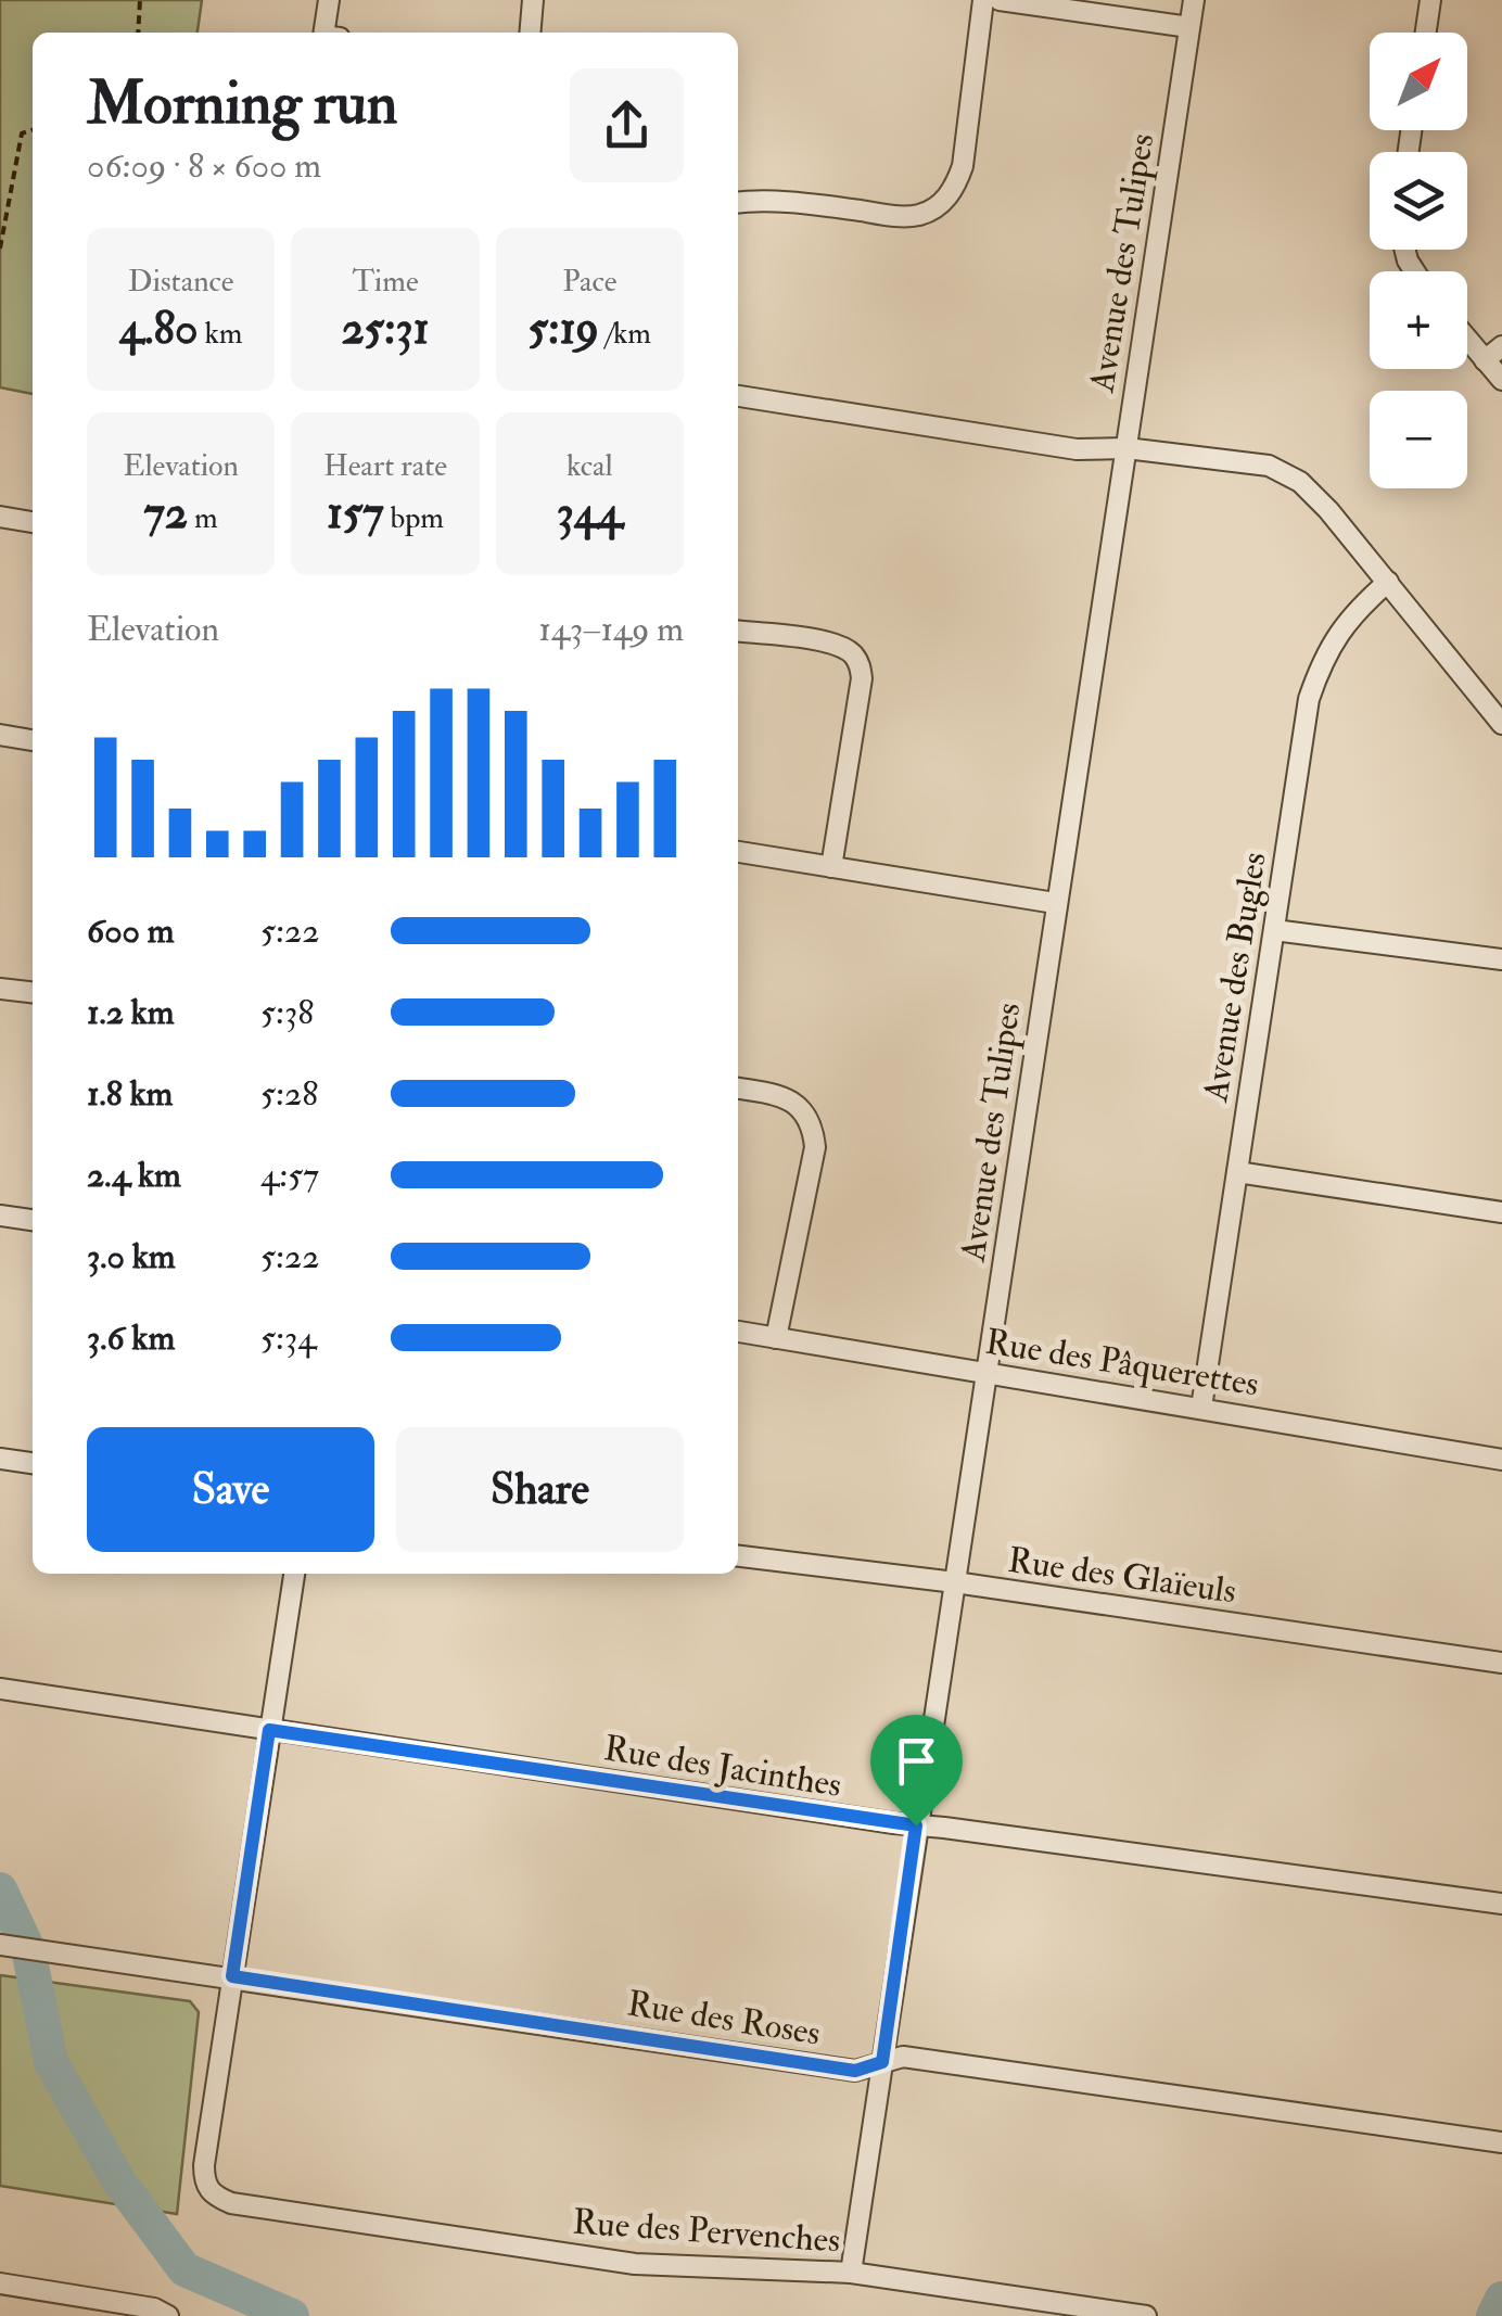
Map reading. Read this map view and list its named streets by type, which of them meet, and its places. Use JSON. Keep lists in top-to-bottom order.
{
  "streets": {
    "street": [
      "Avenue des Tulipes",
      "Avenue des Bugles",
      "Rue des Pâquerettes",
      "Rue des Glaïeuls",
      "Rue des Jacinthes",
      "Rue des Roses",
      "Rue des Pervenches"
    ]
  },
  "crossings": [
    ["Avenue des Tulipes", "Rue des Pâquerettes"],
    ["Avenue des Tulipes", "Rue des Glaïeuls"],
    ["Avenue des Tulipes", "Rue des Jacinthes"],
    ["Avenue des Tulipes", "Rue des Roses"],
    ["Avenue des Tulipes", "Rue des Pervenches"],
    ["Avenue des Bugles", "Rue des Pâquerettes"],
    ["Rue des Roses", "Rue des Pervenches"]
  ],
  "north": "top right",
  "page": {
    "map_buttons": ["+", "−"],
    "heading": ["Morning run", "06:09 · 8 × 600 m"],
    "stats": [
      ["Distance", "4.80 km"],
      ["Time", "25:31"],
      ["Pace", "5:19 /km"],
      ["Elevation", "72 m"],
      ["Heart rate", "157 bpm"],
      ["kcal", "344"]
    ],
    "chart": ["Elevation", "143–149 m"],
    "list": [
      {
        "name": "600 m",
        "note": "5:22"
      },
      {
        "name": "1.2 km",
        "note": "5:38"
      },
      {
        "name": "1.8 km",
        "note": "5:28"
      },
      {
        "name": "2.4 km",
        "note": "4:57"
      },
      {
        "name": "3.0 km",
        "note": "5:22"
      },
      {
        "name": "3.6 km",
        "note": "5:34"
      }
    ],
    "buttons": ["Save", "Share"]
  }
}
